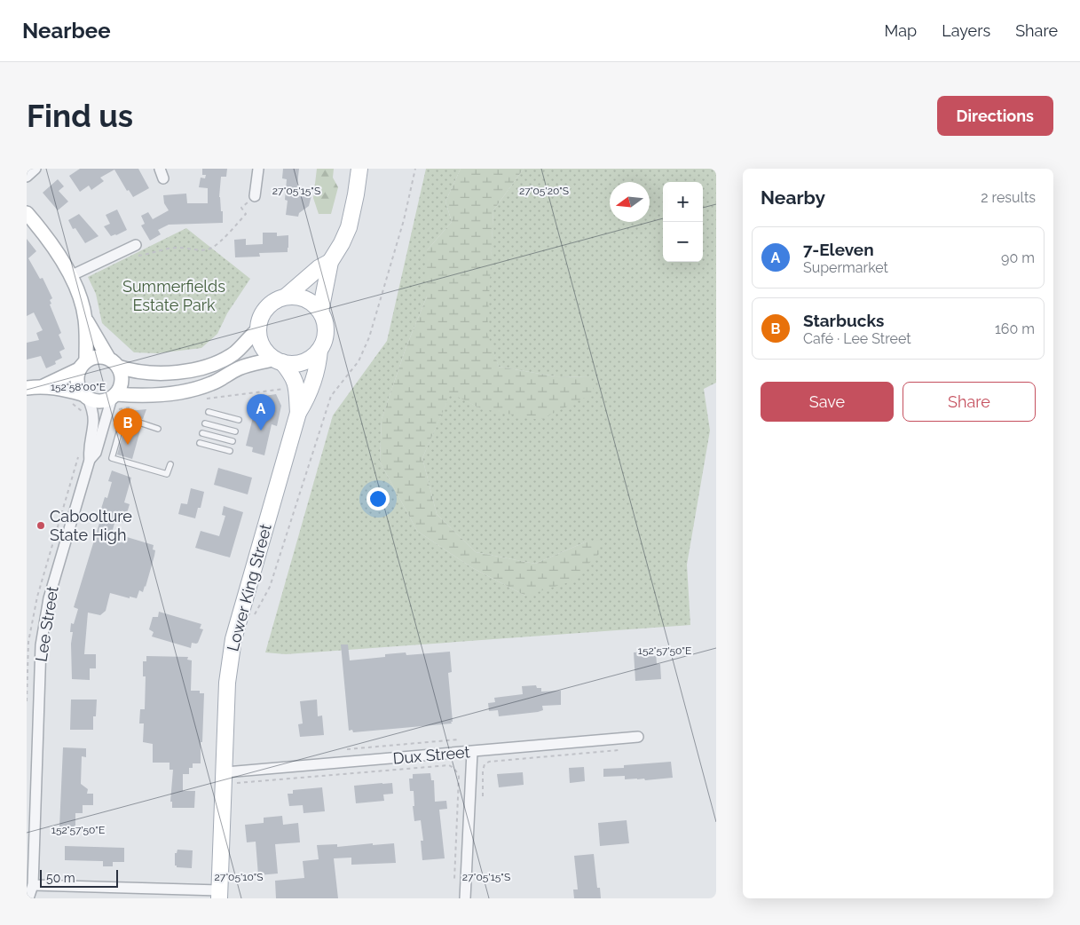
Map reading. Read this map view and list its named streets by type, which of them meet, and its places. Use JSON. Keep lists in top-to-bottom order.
{
  "streets": {
    "main road": ["Lower King Street"],
    "street": ["Lee Street", "Dux Street"]
  },
  "crossings": [
    ["Lower King Street", "Dux Street"]
  ],
  "parks": ["Summerfields Estate Park"],
  "places": ["Caboolture State High"],
  "scale_bar": "50 m",
  "north": "left",
  "page": {
    "header": "Nearbee",
    "nav": ["Map", "Layers", "Share"],
    "buttons": [
      "Directions",
      ["Save", "Share"]
    ],
    "title": "Find us",
    "heading": ["Nearby", "2 results"],
    "map_buttons": ["+", "−"],
    "list": [
      {
        "mark": "A",
        "name": "7-Eleven",
        "note": "Supermarket",
        "value": "90 m"
      },
      {
        "mark": "B",
        "name": "Starbucks",
        "note": "Café · Lee Street",
        "value": "160 m"
      }
    ],
    "pins": ["A", "B"],
    "scale": "50 m"
  },
  "coordinates": [
    "27°05'15\"S",
    "27°05'20\"S",
    "152°58'00\"E",
    "152°57'50\"E",
    "27°05'10\"S"
  ]
}
